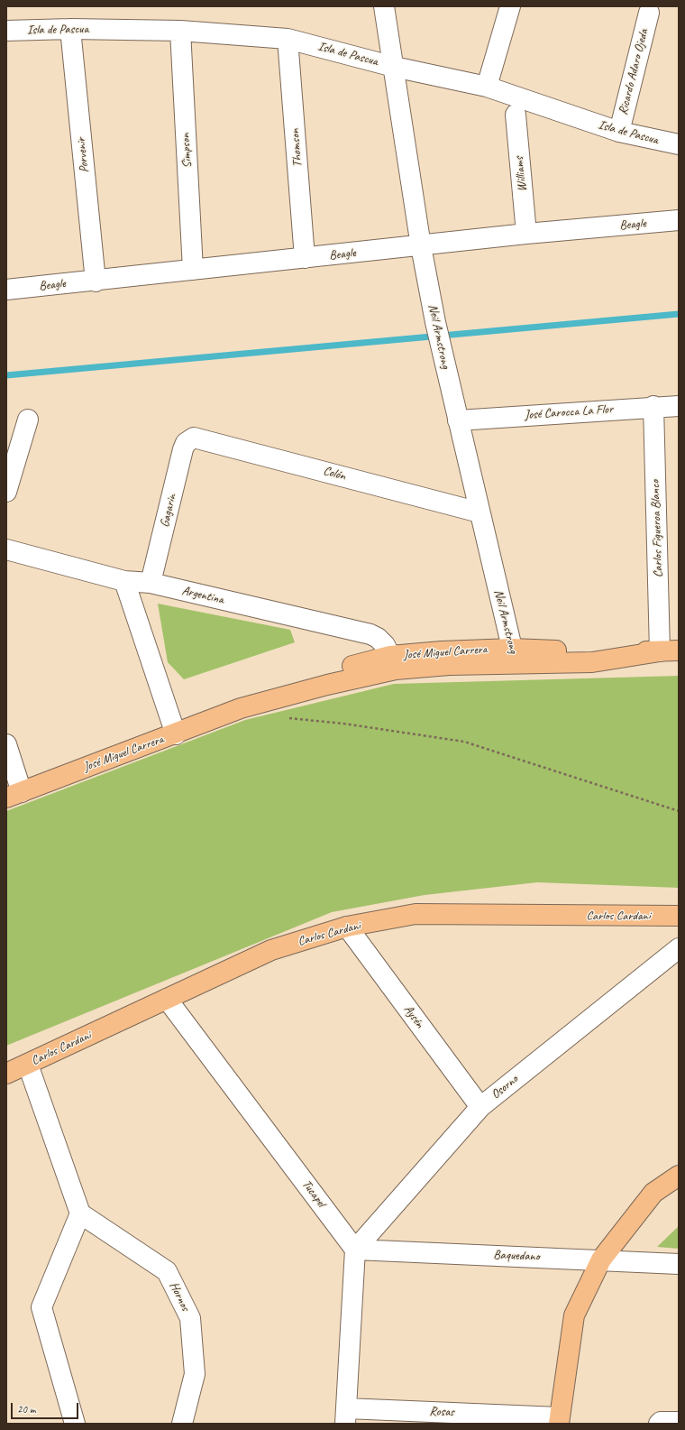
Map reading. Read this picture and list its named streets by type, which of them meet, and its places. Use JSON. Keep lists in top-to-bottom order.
{
  "streets": {
    "main road": ["José Miguel Carrera", "Carlos Cardani"],
    "street": [
      "Isla de Pascua",
      "Ricardo Adaro Ojeda",
      "Thomson",
      "Simpson",
      "Porvenir",
      "Williams",
      "Beagle",
      "Neil Armstrong",
      "José Carocca La Flor",
      "Colón",
      "Gagarin",
      "Carlos Figueroa Blanco",
      "Argentina",
      "Aysén",
      "Osorno",
      "Tucapel",
      "Baquedano",
      "Hornos",
      "Rosas"
    ]
  },
  "crossings": [
    ["Isla de Pascua", "Ricardo Adaro Ojeda"],
    ["Isla de Pascua", "Thomson"],
    ["Isla de Pascua", "Simpson"],
    ["Isla de Pascua", "Porvenir"],
    ["Isla de Pascua", "Neil Armstrong"],
    ["Thomson", "Beagle"],
    ["Simpson", "Beagle"],
    ["Porvenir", "Beagle"],
    ["Williams", "Beagle"],
    ["Beagle", "Neil Armstrong"],
    ["Neil Armstrong", "José Carocca La Flor"],
    ["Neil Armstrong", "Colón"],
    ["Neil Armstrong", "José Miguel Carrera"],
    ["José Carocca La Flor", "Carlos Figueroa Blanco"],
    ["Colón", "Gagarin"],
    ["Gagarin", "Argentina"],
    ["Carlos Figueroa Blanco", "José Miguel Carrera"],
    ["Argentina", "José Miguel Carrera"],
    ["Carlos Cardani", "Aysén"],
    ["Carlos Cardani", "Tucapel"],
    ["Aysén", "Osorno"],
    ["Osorno", "Tucapel"],
    ["Osorno", "Baquedano"],
    ["Tucapel", "Baquedano"]
  ],
  "scale_bar": "20 m"
}
